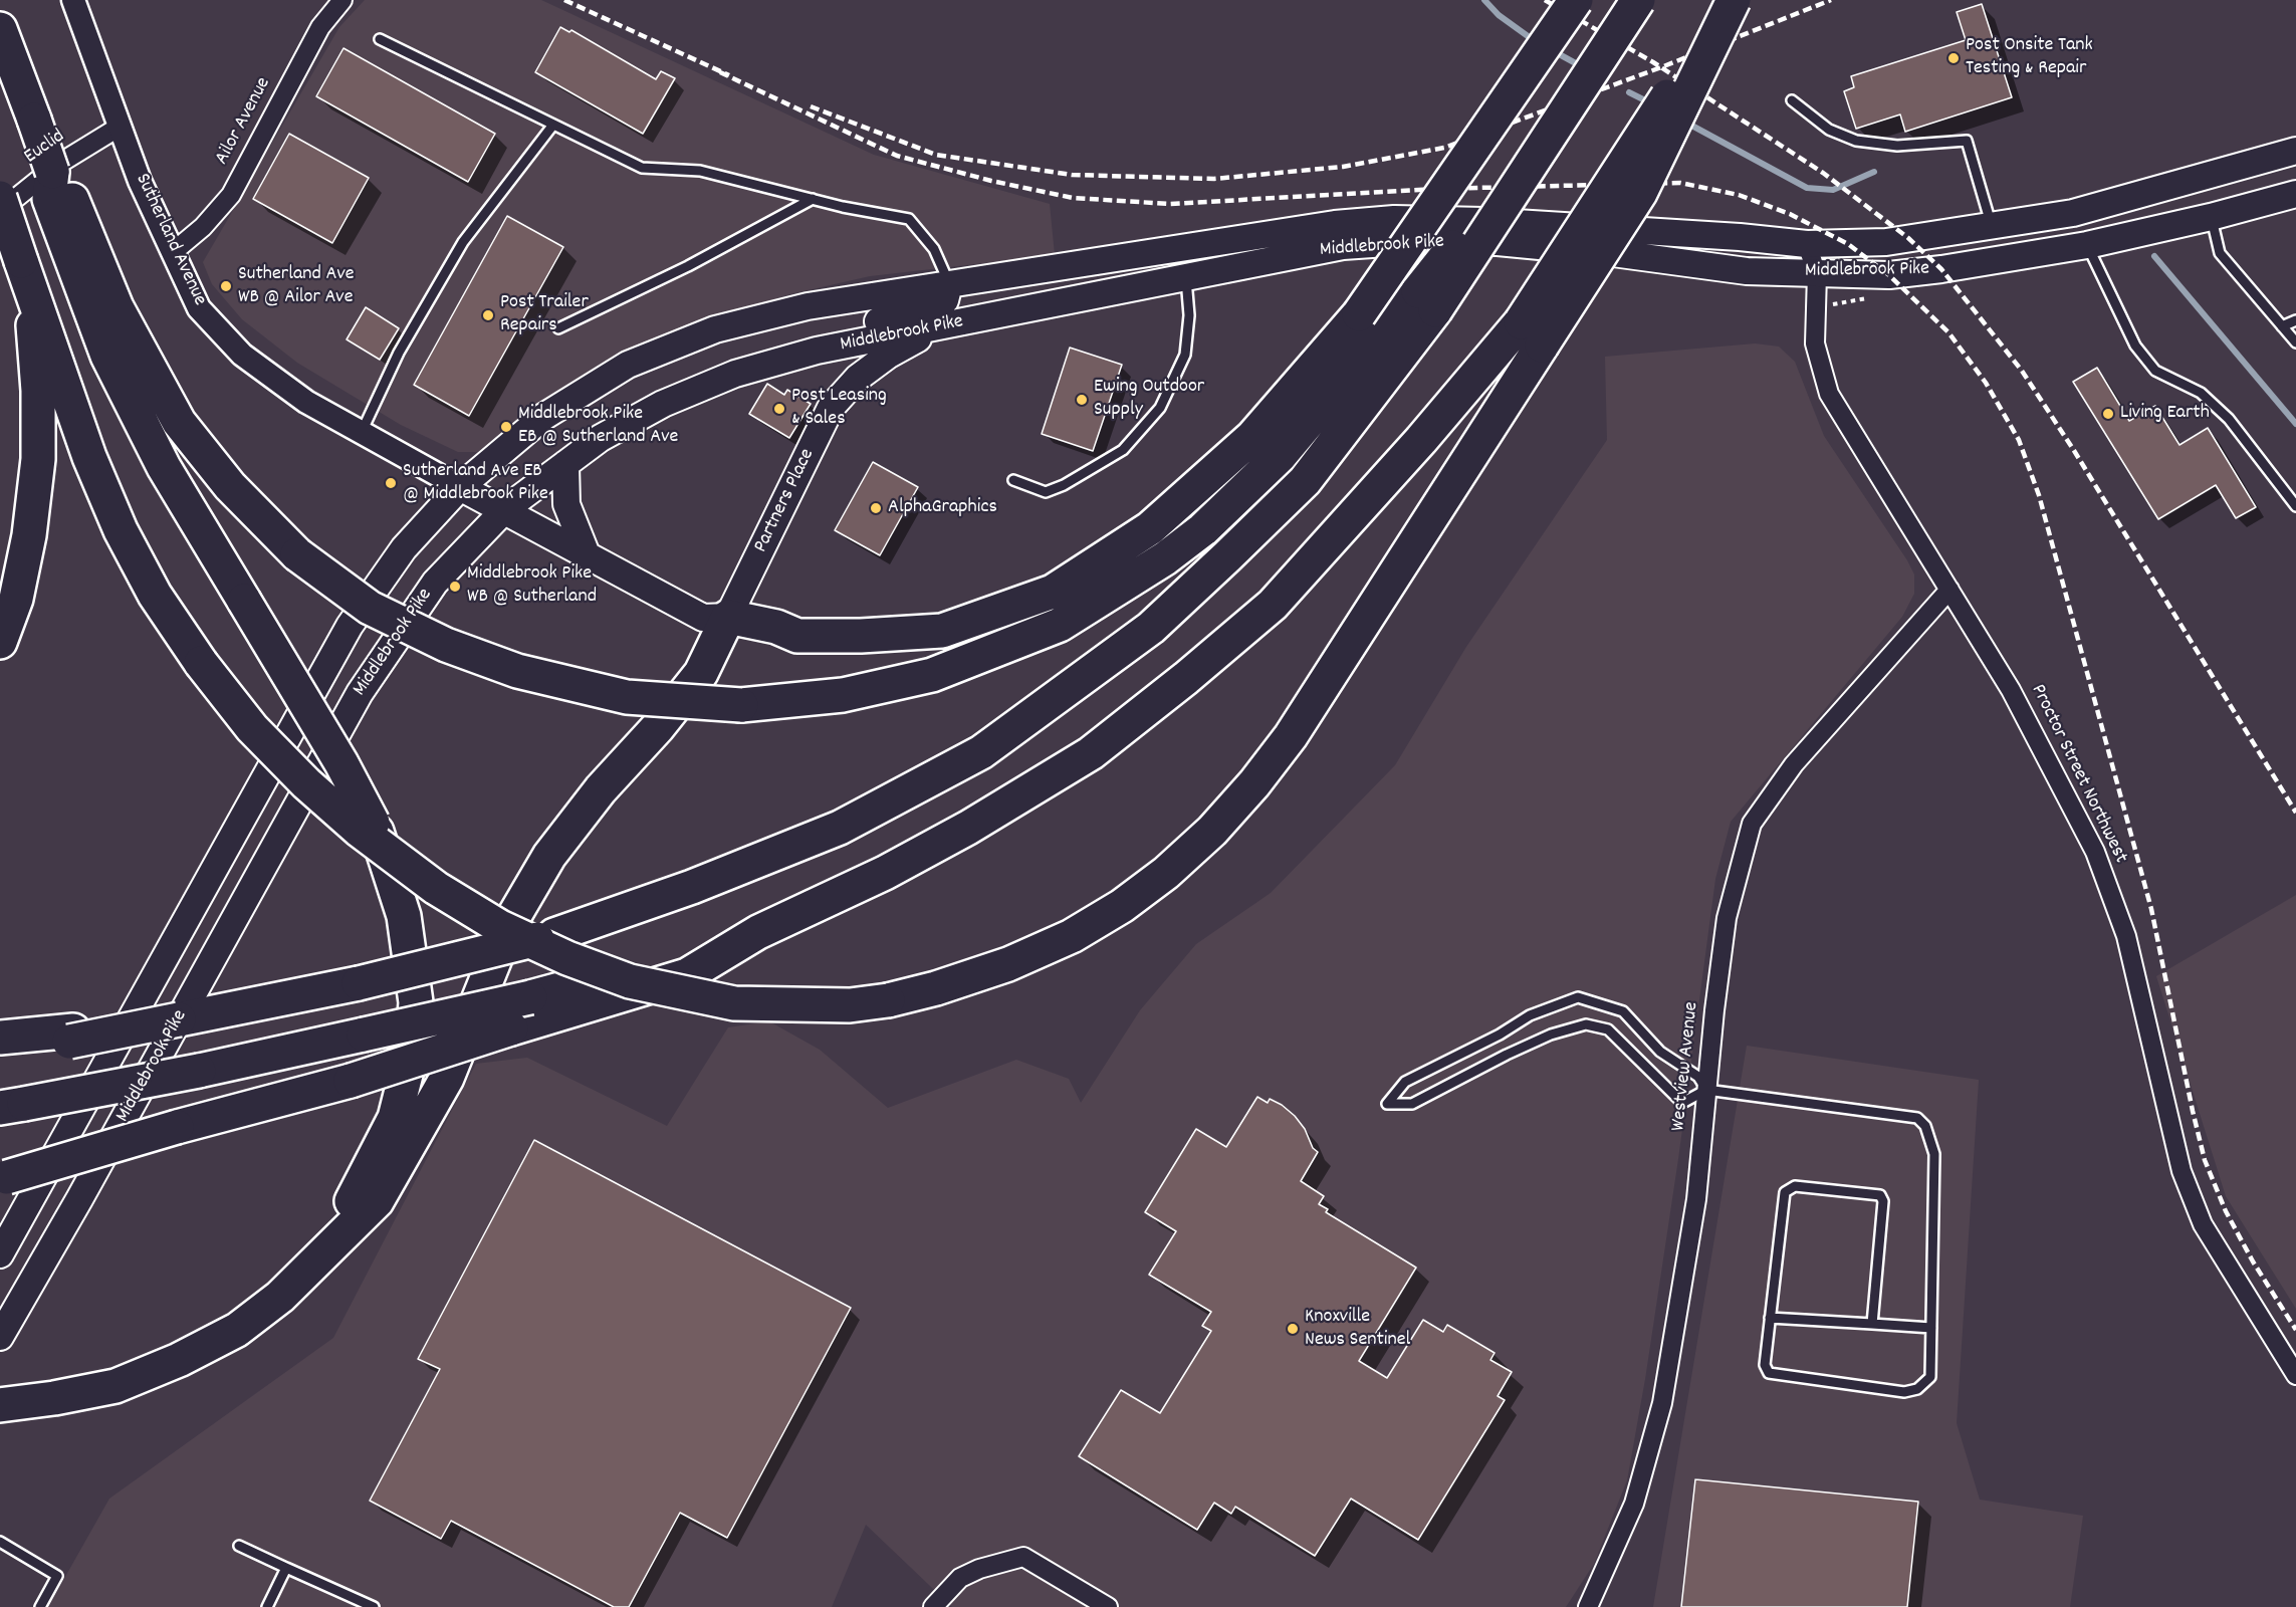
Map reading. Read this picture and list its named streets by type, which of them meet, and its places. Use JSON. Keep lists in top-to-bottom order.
{
  "streets": {
    "main road": ["Sutherland Avenue", "Middlebrook Pike", "Partners Place"],
    "street": [
      "Ailor Avenue",
      "Euclid",
      "Proctor Street Northwest",
      "Westview Avenue"
    ]
  },
  "crossings": [
    ["Ailor Avenue", "Sutherland Avenue"],
    ["Euclid", "Sutherland Avenue"],
    ["Sutherland Avenue", "Middlebrook Pike"],
    ["Sutherland Avenue", "Partners Place"],
    ["Middlebrook Pike", "Partners Place"],
    ["Middlebrook Pike", "Proctor Street Northwest"],
    ["Proctor Street Northwest", "Westview Avenue"]
  ],
  "places": [
    "Post Onsite Tank Testing & Repair",
    "Sutherland Ave WB @ Ailor Ave",
    "Post Trailer Repairs",
    "Ewing Outdoor Supply",
    "Post Leasing & Sales",
    "Living Earth",
    "Middlebrook Pike EB @ Sutherland Ave",
    "Sutherland Ave EB @ Middlebrook Pike",
    "AlphaGraphics",
    "Middlebrook Pike WB @ Sutherland",
    "Knoxville News Sentinel"
  ]
}
